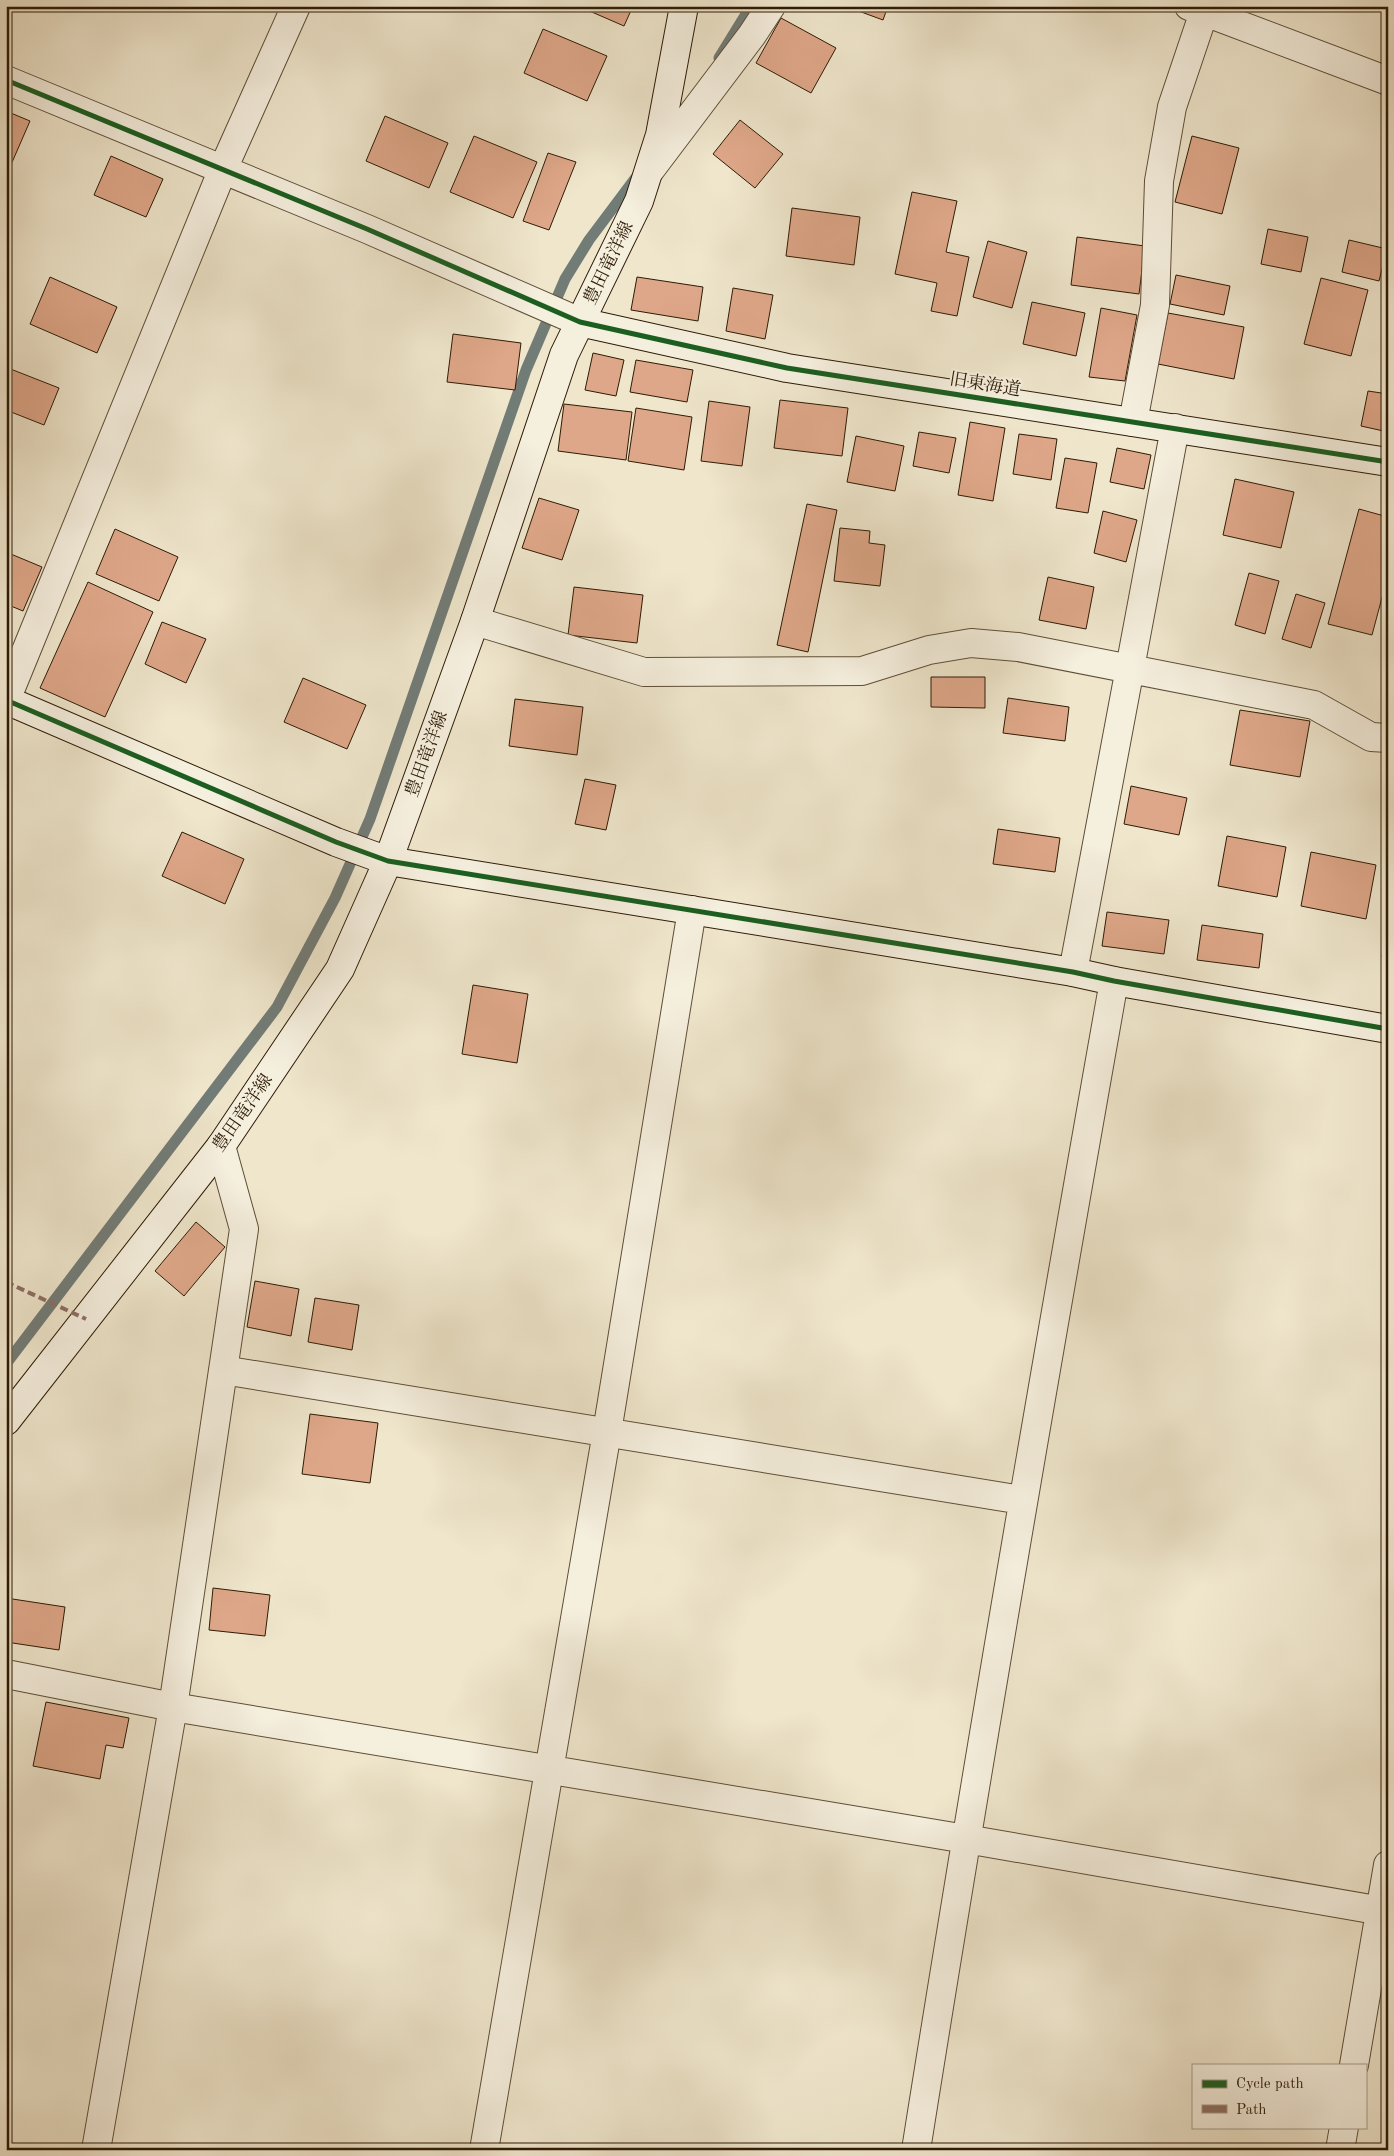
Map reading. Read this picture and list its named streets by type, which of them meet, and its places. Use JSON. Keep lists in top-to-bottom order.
{
  "streets": {
    "street": ["豊田竜洋線", "旧東海道"]
  },
  "crossings": [
    ["豊田竜洋線", "旧東海道"]
  ],
  "legend": ["Cycle path", "Path"]
}
